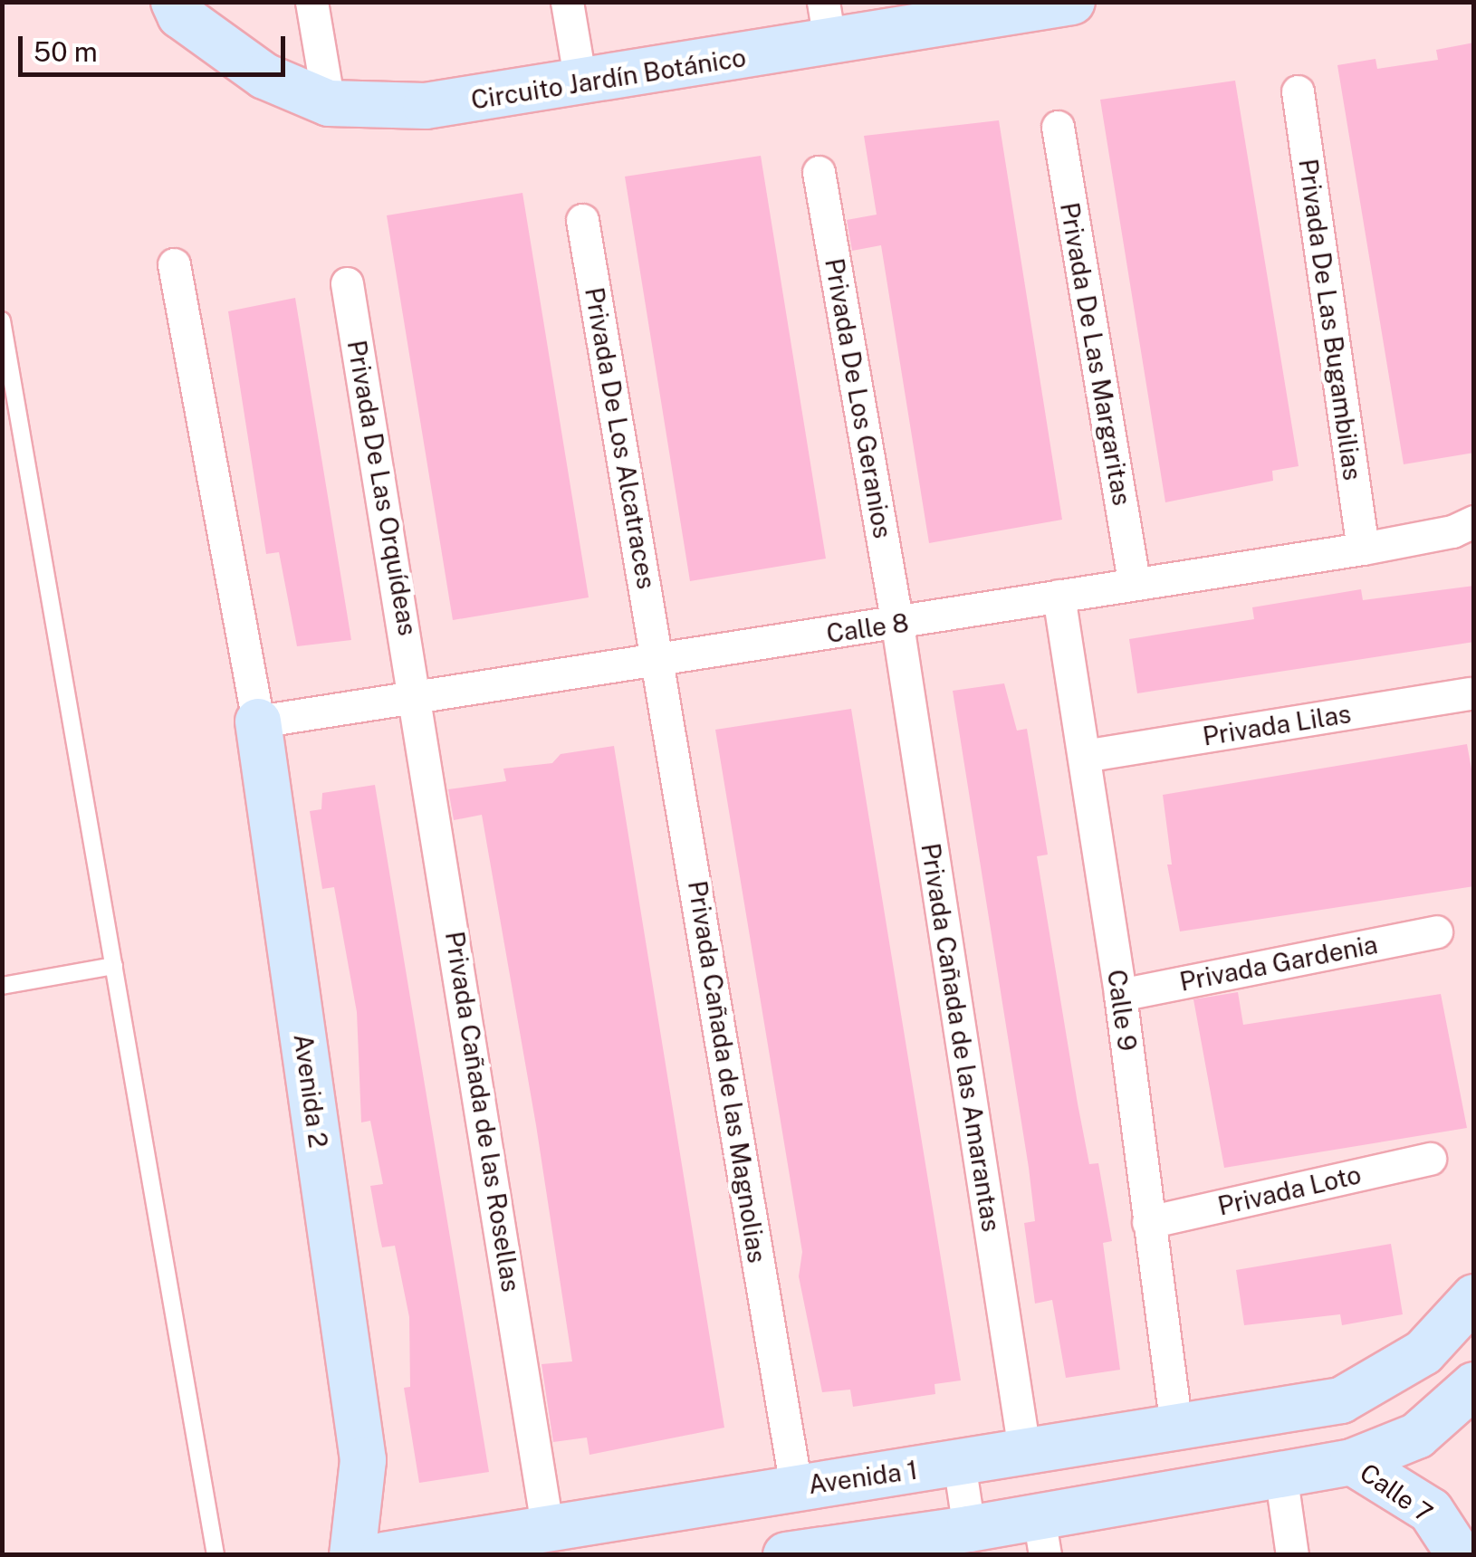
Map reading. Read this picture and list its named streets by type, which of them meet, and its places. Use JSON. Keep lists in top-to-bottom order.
{
  "streets": {
    "street": [
      "Circuito Jardín Botánico",
      "Privada De Las Bugambilias",
      "Privada De Las Margaritas",
      "Privada De Los Geranios",
      "Privada De Los Alcatraces",
      "Privada De Las Orquídeas",
      "Calle 8",
      "Privada Lilas",
      "Privada Gardenia",
      "Calle 9",
      "Privada Cañada de las Amarantas",
      "Privada Cañada de las Magnolias",
      "Avenida 2",
      "Privada Cañada de las Rosellas",
      "Privada Loto",
      "Avenida 1",
      "Calle 7"
    ]
  },
  "crossings": [
    ["Privada De Las Bugambilias", "Calle 8"],
    ["Privada De Las Margaritas", "Calle 8"],
    ["Privada De Los Geranios", "Calle 8"],
    ["Privada De Los Geranios", "Privada Cañada de las Amarantas"],
    ["Privada De Los Alcatraces", "Calle 8"],
    ["Privada De Los Alcatraces", "Privada Cañada de las Magnolias"],
    ["Privada De Las Orquídeas", "Calle 8"],
    ["Privada De Las Orquídeas", "Privada Cañada de las Rosellas"],
    ["Calle 8", "Calle 9"],
    ["Calle 8", "Privada Cañada de las Amarantas"],
    ["Calle 8", "Privada Cañada de las Magnolias"],
    ["Calle 8", "Avenida 2"],
    ["Calle 8", "Privada Cañada de las Rosellas"],
    ["Privada Lilas", "Calle 9"],
    ["Privada Gardenia", "Calle 9"],
    ["Calle 9", "Privada Loto"],
    ["Calle 9", "Avenida 1"],
    ["Privada Cañada de las Amarantas", "Avenida 1"],
    ["Privada Cañada de las Magnolias", "Avenida 1"],
    ["Privada Cañada de las Rosellas", "Avenida 1"]
  ],
  "scale_bar": "50 m"
}
